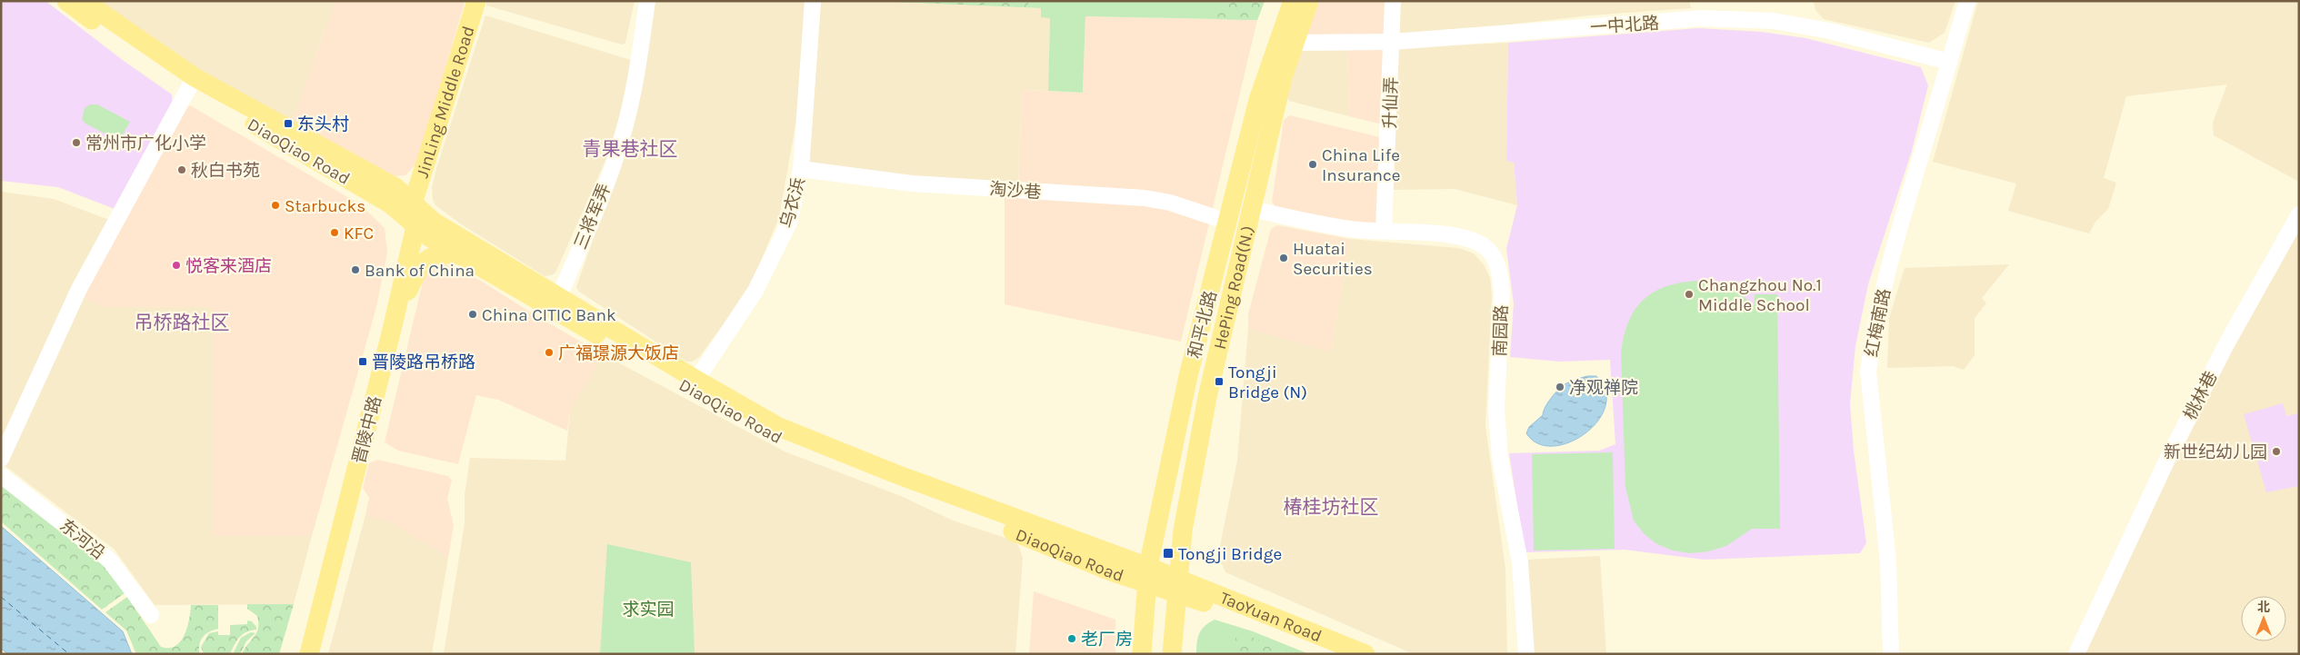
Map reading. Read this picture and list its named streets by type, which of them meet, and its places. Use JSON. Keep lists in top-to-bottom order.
{
  "streets": {
    "main road": [
      "JinLing Middle Road",
      "DiaoQiao Road",
      "HePing Road(N.)",
      "和平北路",
      "晋陵中路",
      "TaoYuan Road"
    ],
    "street": [
      "一中北路",
      "升仙弄",
      "淘沙巷",
      "乌衣浜",
      "三将军弄",
      "红梅南路",
      "南园路",
      "桃林巷",
      "东河沿"
    ]
  },
  "crossings": [
    ["一中北路", "升仙弄"],
    ["一中北路", "HePing Road(N.)"],
    ["一中北路", "红梅南路"],
    ["JinLing Middle Road", "DiaoQiao Road"],
    ["JinLing Middle Road", "晋陵中路"],
    ["升仙弄", "南园路"],
    ["DiaoQiao Road", "乌衣浜"],
    ["DiaoQiao Road", "三将军弄"],
    ["DiaoQiao Road", "HePing Road(N.)"],
    ["DiaoQiao Road", "和平北路"],
    ["DiaoQiao Road", "晋陵中路"],
    ["DiaoQiao Road", "TaoYuan Road"],
    ["淘沙巷", "乌衣浜"],
    ["淘沙巷", "和平北路"],
    ["HePing Road(N.)", "南园路"],
    ["HePing Road(N.)", "TaoYuan Road"]
  ],
  "districts": ["青果巷社区", "吊桥路社区", "椿桂坊社区"],
  "parks": ["求实园"],
  "places": {
    "transit": [
      "东头村",
      "晋陵路吊桥路",
      "Tongji Bridge (N)",
      "Tongji Bridge"
    ],
    "other": [
      "常州市广化小学",
      "China Life Insurance",
      "秋白书苑",
      "Starbucks",
      "KFC",
      "Huatai Securities",
      "悦客来酒店",
      "Bank of China",
      "Changzhou No.1 Middle School",
      "China CITIC Bank",
      "广福璟源大饭店",
      "净观禅院",
      "新世纪幼儿园",
      "老厂房"
    ]
  },
  "north": "top"
}
